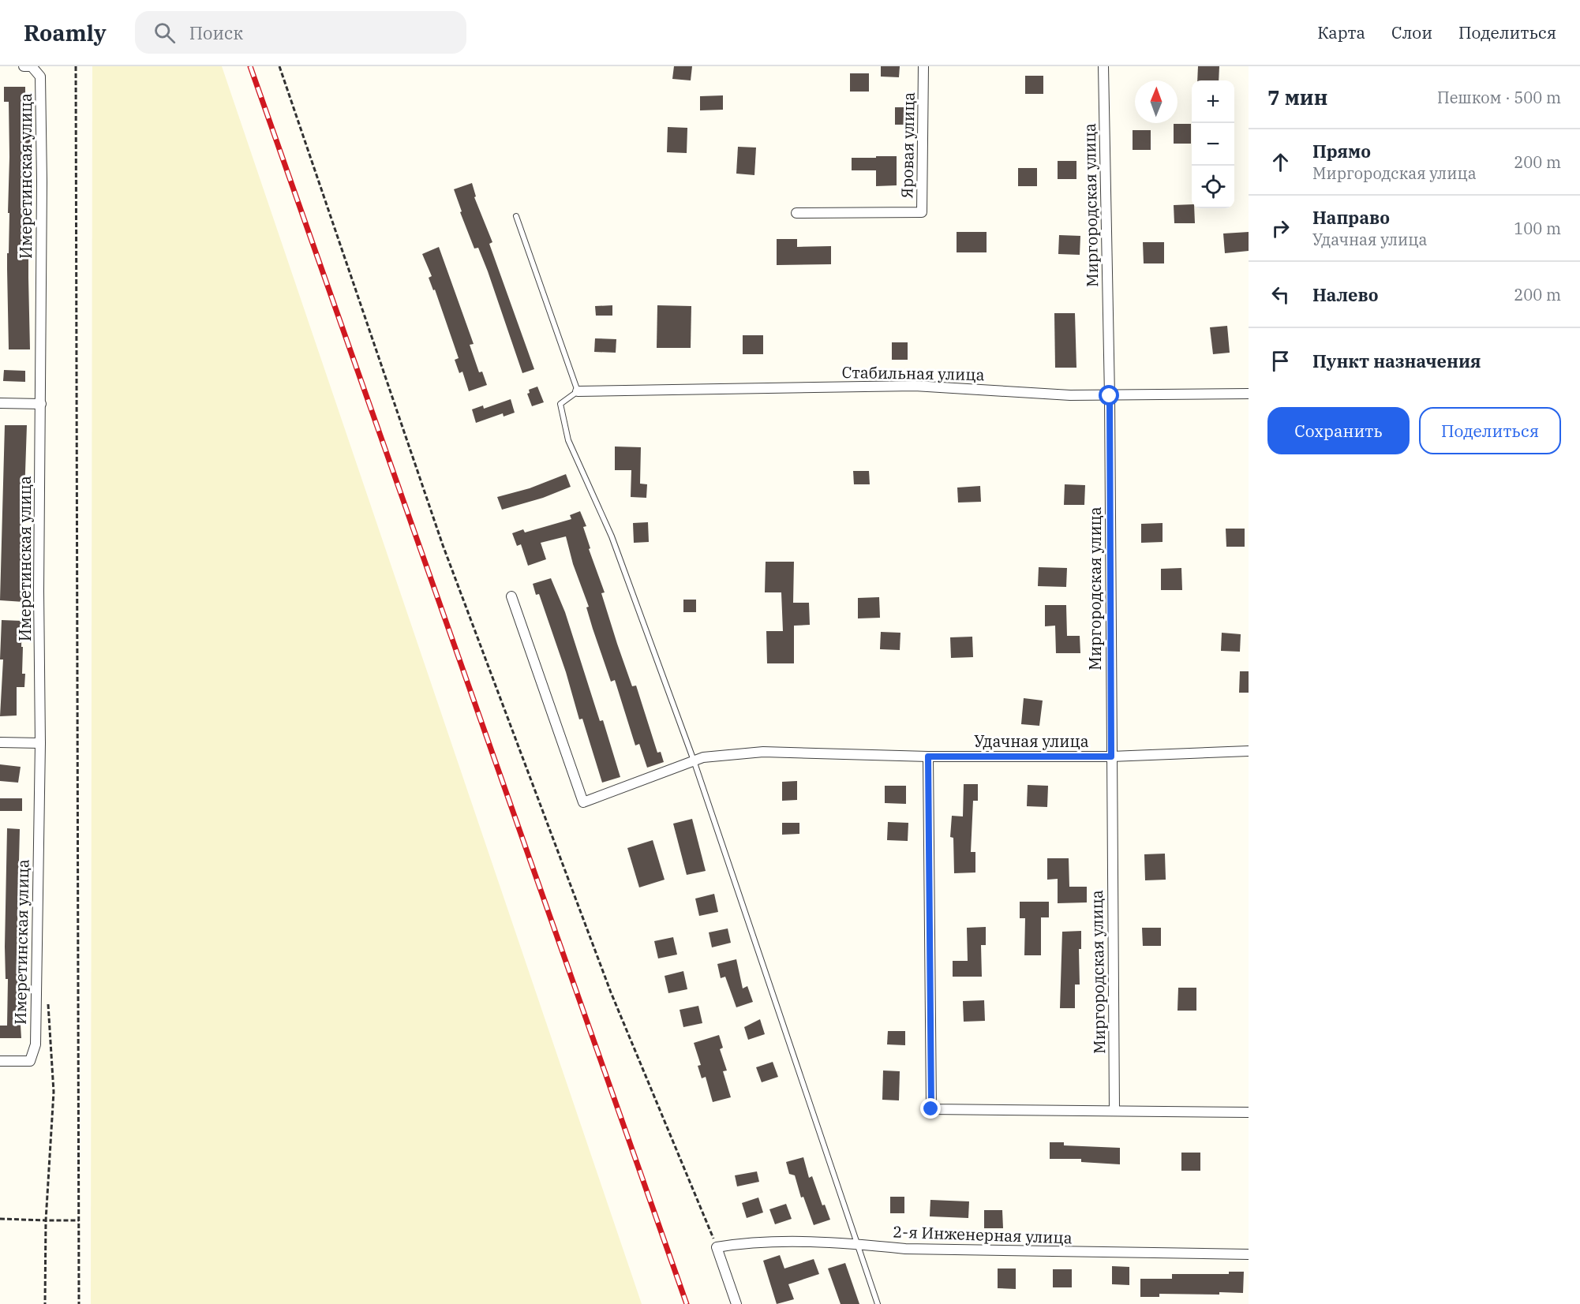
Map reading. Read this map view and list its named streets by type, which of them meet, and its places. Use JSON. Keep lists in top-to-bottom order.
{
  "streets": {
    "street": [
      "Яровая улица",
      "Имеретинская улица",
      "Миргородская улица",
      "Стабильная улица",
      "Удачная улица",
      "2-я Инженерная улица"
    ]
  },
  "crossings": [
    ["Миргородская улица", "Стабильная улица"],
    ["Миргородская улица", "Удачная улица"]
  ],
  "north": "top",
  "page": {
    "header": "Roamly",
    "search": "Поиск",
    "nav": ["Карта", "Слои", "Поделиться"],
    "heading": ["7 мин", "Пешком · 500 m"],
    "map_buttons": ["+", "−"],
    "list": [
      ["Прямо", "Миргородская улица", "200 m"],
      ["Направо", "Удачная улица", "100 m"],
      ["Налево", "200 m"],
      "Пункт назначения"
    ],
    "buttons": ["Сохранить", "Поделиться"]
  }
}
